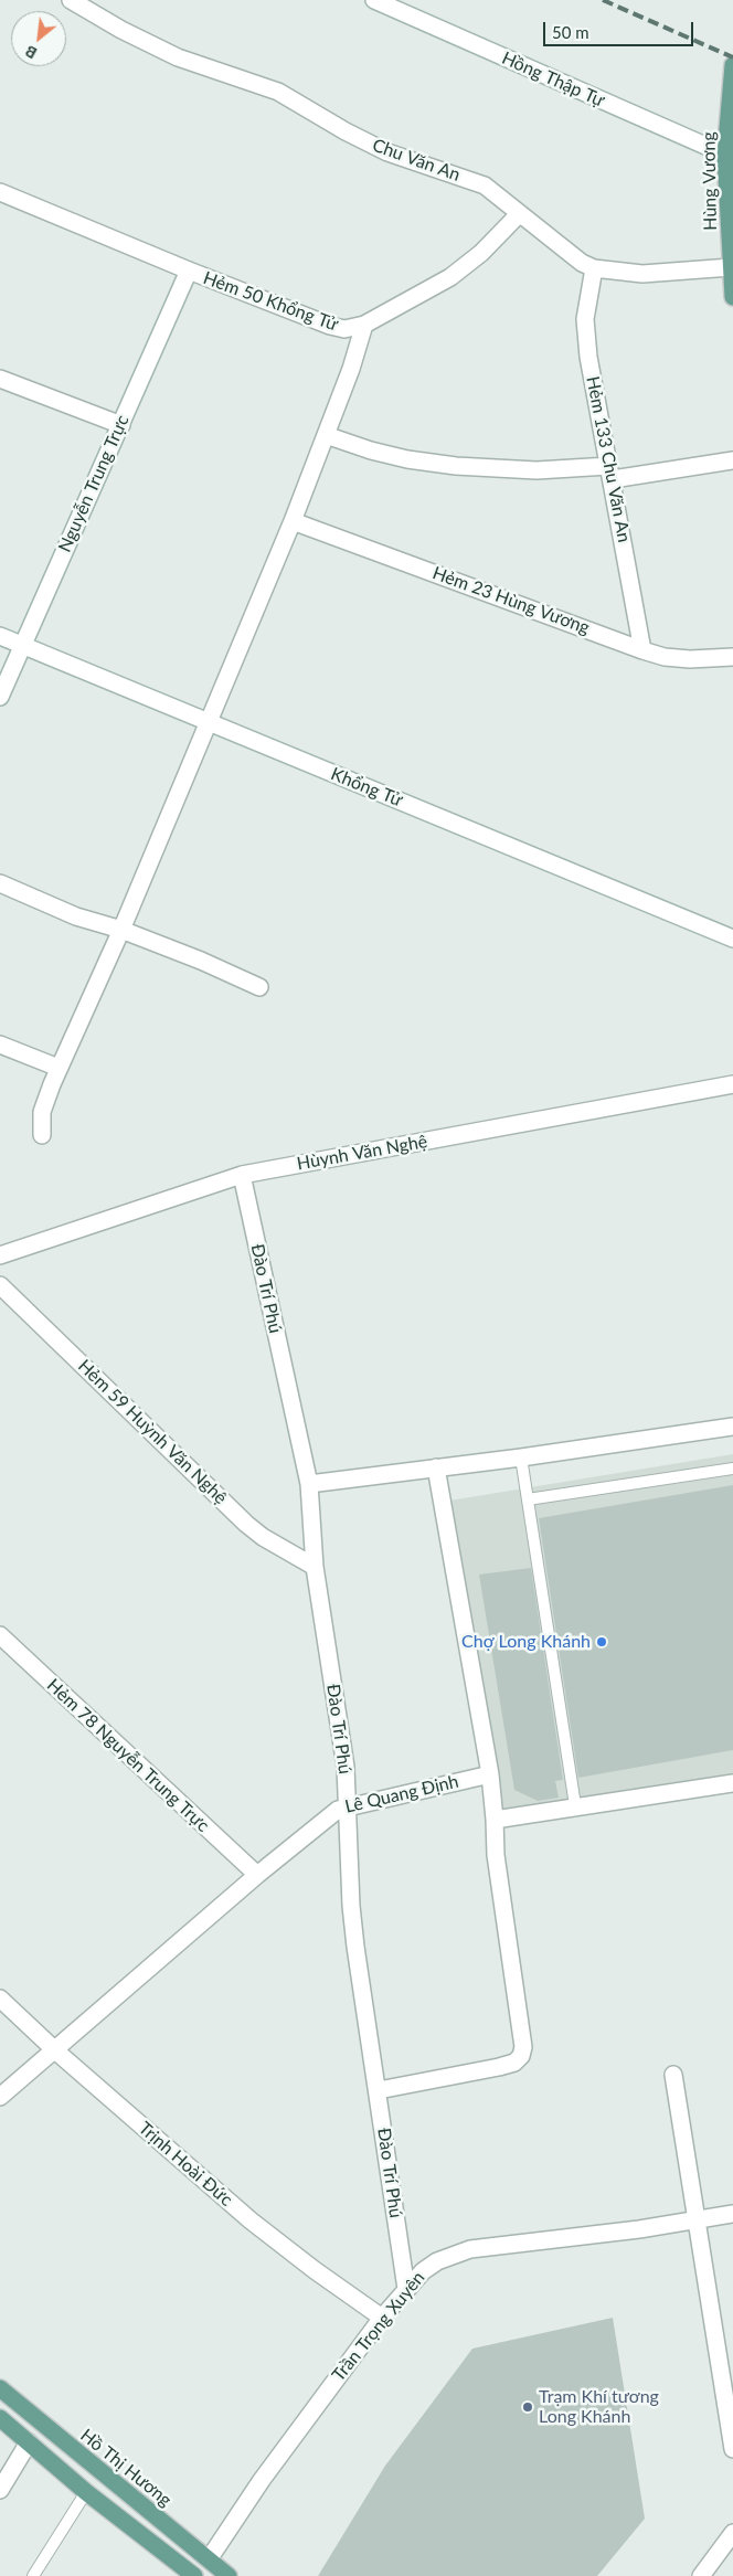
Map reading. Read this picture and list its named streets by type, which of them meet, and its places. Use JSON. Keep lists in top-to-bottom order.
{
  "streets": {
    "main road": ["Hùng Vương", "Hồ Thị Hương"],
    "street": [
      "Hồng Thập Tự",
      "Chu Văn An",
      "Hẻm 50 Khổng Tử",
      "Hẻm 133 Chu Văn An",
      "Nguyễn Trung Trực",
      "Hẻm 23 Hùng Vương",
      "Khổng Tử",
      "Hùynh Văn Nghệ",
      "Đào Trí Phú",
      "Hẻm 59 Huỳnh Văn Nghệ",
      "Hẻm 78 Nguyễn Trung Trực",
      "Lê Quang Định",
      "Trịnh Hoài Đức",
      "Trần Trọng Xuyên"
    ]
  },
  "crossings": [
    ["Hồng Thập Tự", "Hùng Vương"],
    ["Chu Văn An", "Hùng Vương"],
    ["Chu Văn An", "Hẻm 50 Khổng Tử"],
    ["Chu Văn An", "Hẻm 133 Chu Văn An"],
    ["Hẻm 50 Khổng Tử", "Nguyễn Trung Trực"],
    ["Hẻm 133 Chu Văn An", "Hẻm 23 Hùng Vương"],
    ["Nguyễn Trung Trực", "Khổng Tử"],
    ["Hùynh Văn Nghệ", "Đào Trí Phú"],
    ["Đào Trí Phú", "Hẻm 59 Huỳnh Văn Nghệ"],
    ["Đào Trí Phú", "Lê Quang Định"],
    ["Đào Trí Phú", "Trần Trọng Xuyên"],
    ["Hẻm 78 Nguyễn Trung Trực", "Lê Quang Định"],
    ["Lê Quang Định", "Trịnh Hoài Đức"],
    ["Trịnh Hoài Đức", "Trần Trọng Xuyên"],
    ["Trần Trọng Xuyên", "Hồ Thị Hương"]
  ],
  "places": ["Chợ Long Khánh", "Trạm Khí tương Long Khánh"],
  "scale_bar": "50 m",
  "north": "bottom left"
}
